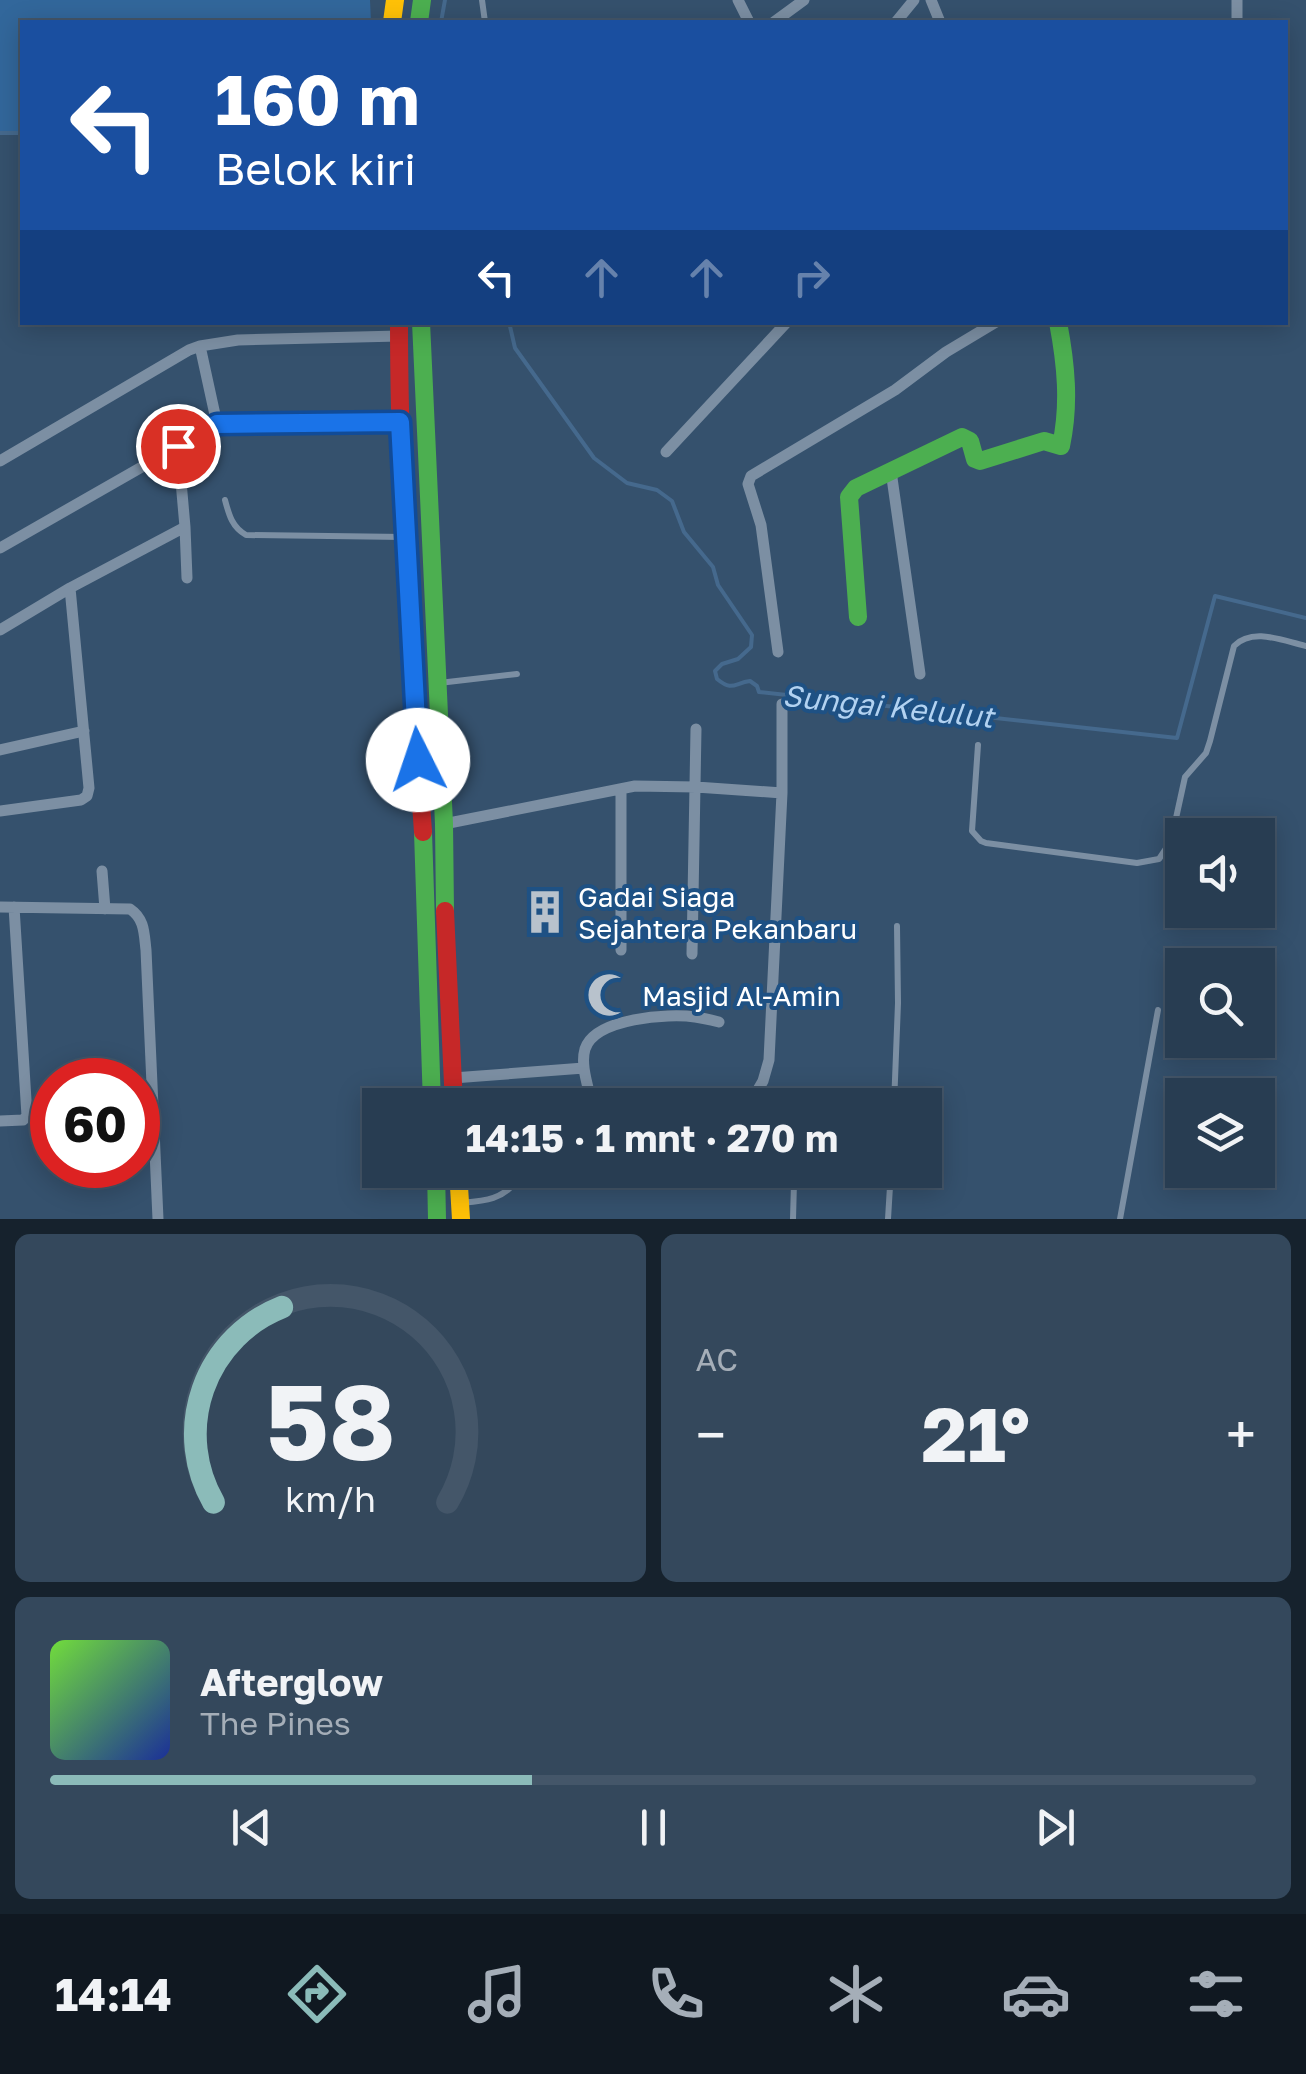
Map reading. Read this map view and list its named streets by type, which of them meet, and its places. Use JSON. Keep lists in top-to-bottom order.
{
  "water": ["Sungai Kelulut"],
  "places": {
    "building": ["Gadai Siaga Sejahtera Pekanbaru"],
    "mosque": ["Masjid Al-Amin"]
  },
  "page": {
    "turn": ["160 m", "Belok kiri"],
    "limit": "60",
    "trip": "14:15 · 1 mnt · 270 m",
    "tile": "AC",
    "heat": ["−", "21°", "+"],
    "song": ["Afterglow", "The Pines"],
    "tabs": "14:14",
    "gauge": ["58", "km/h"]
  }
}
